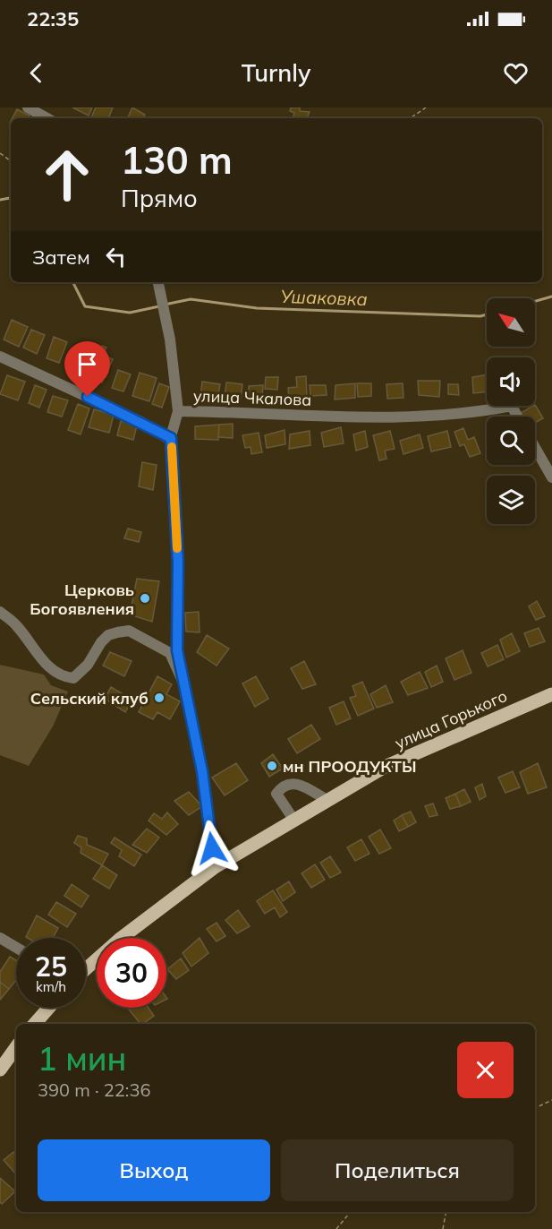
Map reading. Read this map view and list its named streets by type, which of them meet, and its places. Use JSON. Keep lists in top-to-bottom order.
{
  "streets": {
    "main road": ["улица Горького"],
    "street": ["улица Чкалова"]
  },
  "water": ["Ушаковка"],
  "places": ["Церковь Богоявления", "Сельский клуб", "мн ПРООДУКТЫ"],
  "north": "top left",
  "page": {
    "status": "22:35",
    "header": "Turnly",
    "turn": ["130 m", "Прямо"],
    "then": "Затем",
    "speed": "25 km/h",
    "limit": "30",
    "heading": ["1 мин", "390 m · 22:36"],
    "buttons": ["Выход", "Поделиться"]
  }
}
